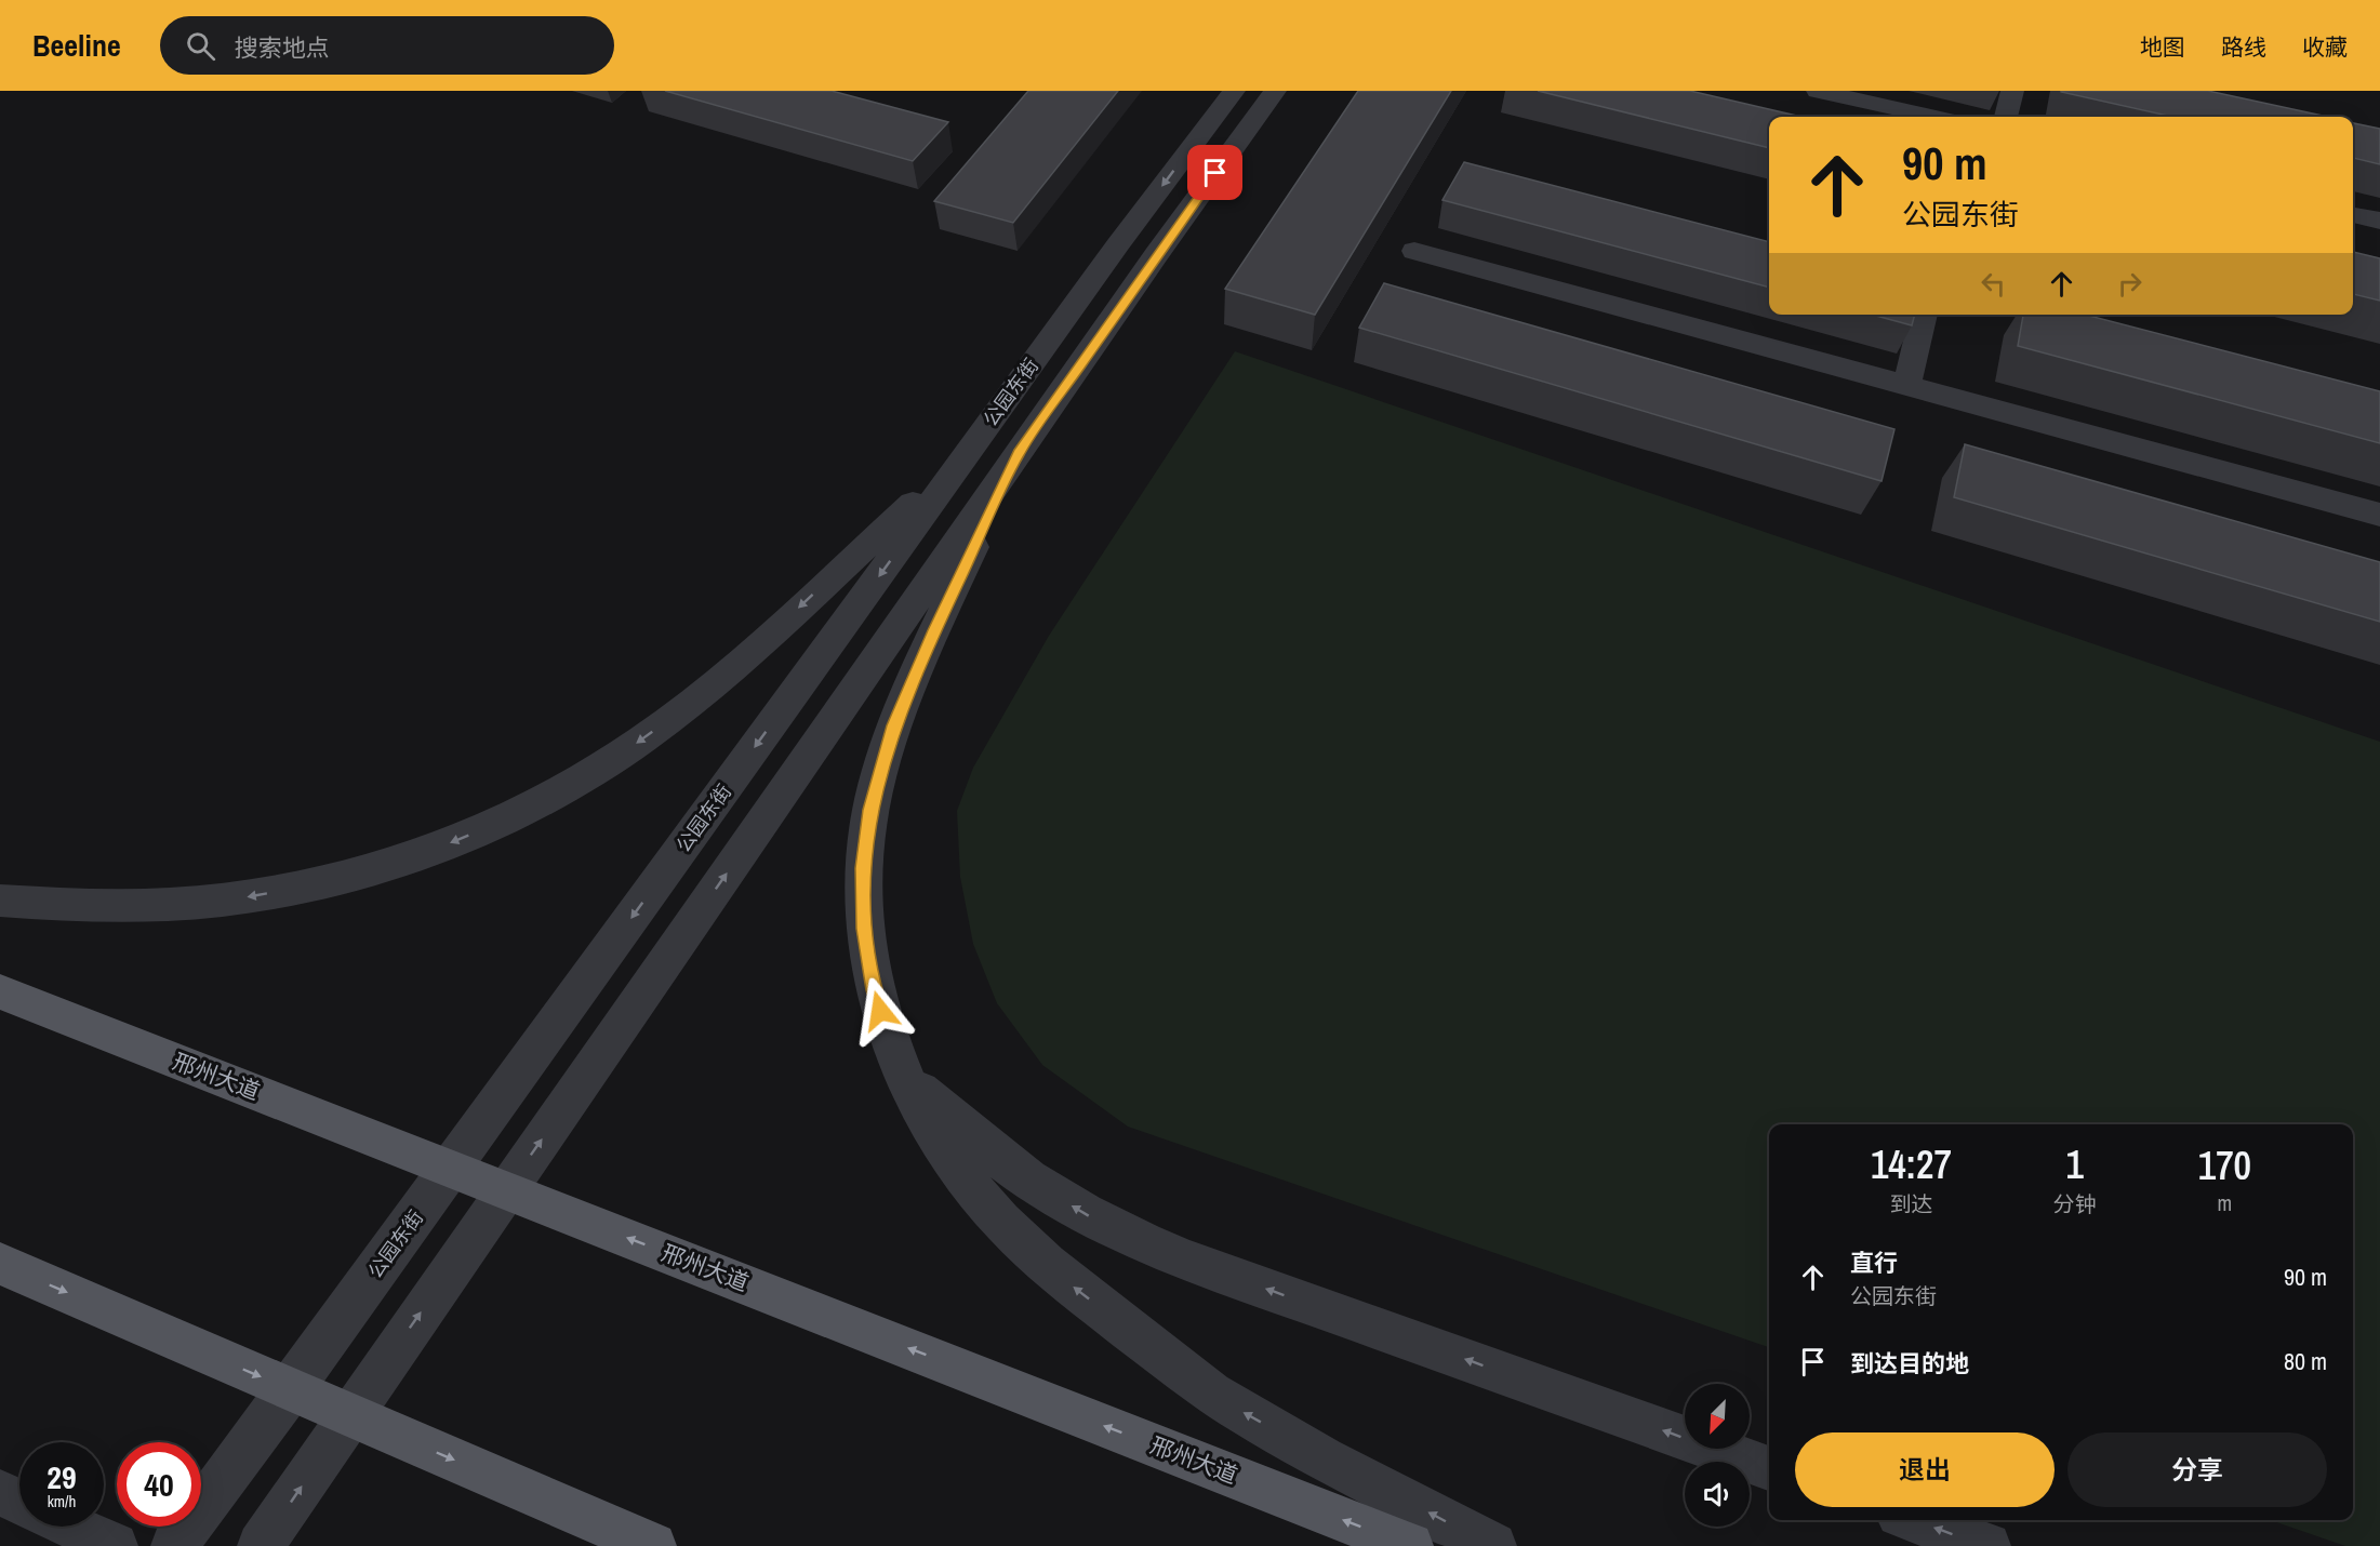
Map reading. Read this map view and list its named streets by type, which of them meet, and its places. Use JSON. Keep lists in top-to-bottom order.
{
  "streets": {
    "main road": ["邢州大道"],
    "street": ["公园东街"]
  },
  "crossings": [
    ["公园东街", "邢州大道"]
  ],
  "one_way": ["邢州大道"],
  "north": "bottom left",
  "page": {
    "header": "Beeline",
    "search": "搜索地点",
    "nav": ["地图", "路线", "收藏"],
    "turn": ["90 m", "公园东街"],
    "eta": [
      "14:27",
      "到达",
      "1",
      "分钟",
      "170",
      "m"
    ],
    "list": [
      {
        "name": "直行",
        "note": "公园东街",
        "value": "90 m"
      },
      {
        "name": "到达目的地",
        "value": "80 m"
      }
    ],
    "buttons": ["退出", "分享"],
    "speed": "29 km/h",
    "limit": "40"
  }
}
